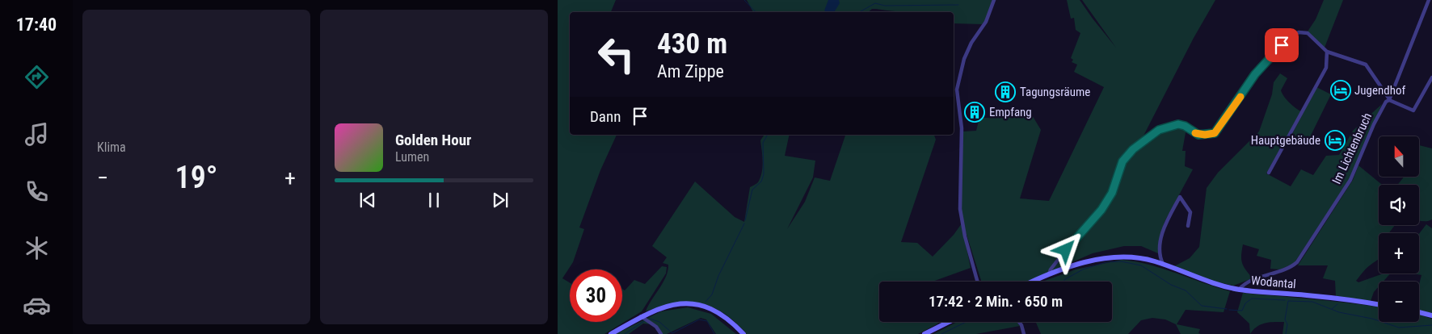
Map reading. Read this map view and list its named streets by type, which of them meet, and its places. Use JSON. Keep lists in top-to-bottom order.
{
  "streets": {
    "main road": ["Wodantal"],
    "street": ["Im Lichtenbruch"]
  },
  "crossings": [
    ["Im Lichtenbruch", "Wodantal"]
  ],
  "places": {
    "hotel": ["Jugendhof", "Hauptgebäude"],
    "building": ["Tagungsräume", "Empfang"]
  },
  "north": "top",
  "page": {
    "tabs": "17:40",
    "tile": "Klima",
    "turn": ["430 m", "Am Zippe"],
    "then": "Dann",
    "song": ["Golden Hour", "Lumen"],
    "map_buttons": ["+", "−"],
    "heat": ["−", "19°", "+"],
    "limit": "30",
    "trip": "17:42 · 2 Min. · 650 m"
  }
}
